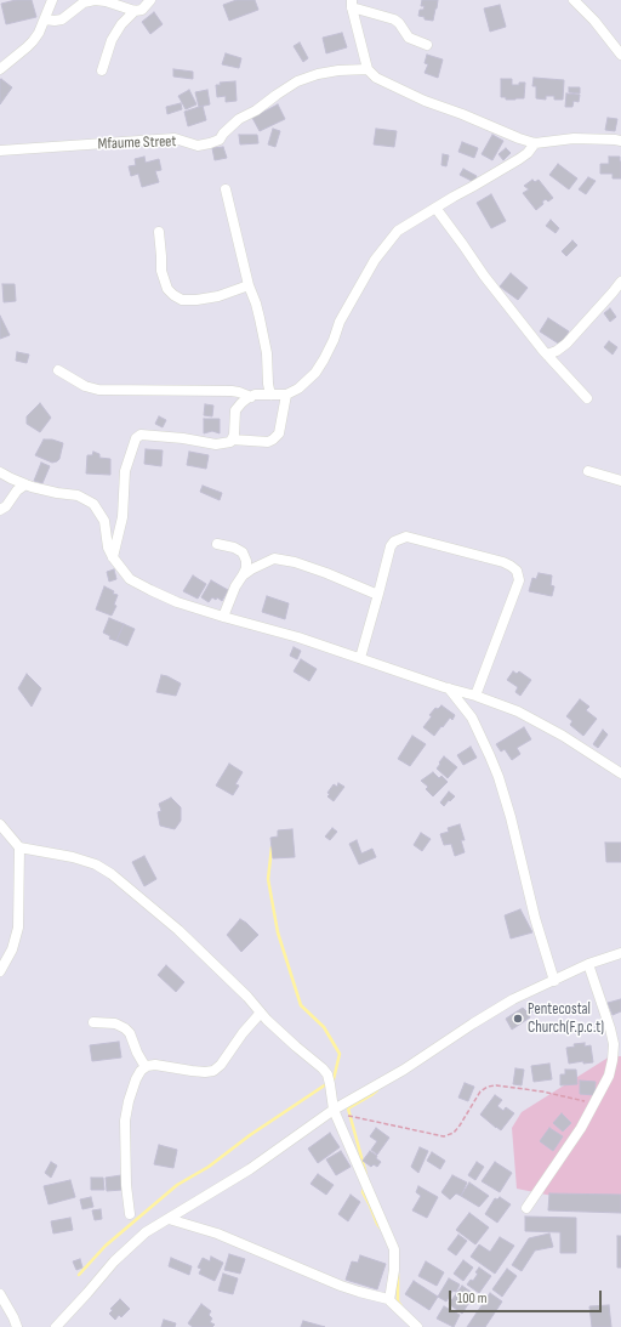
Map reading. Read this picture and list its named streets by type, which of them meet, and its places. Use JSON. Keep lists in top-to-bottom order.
{
  "streets": {
    "street": ["Mfaume Street"]
  },
  "places": ["Pentecostal Church(F.p.c.t)"],
  "scale_bar": "100 m"
}
